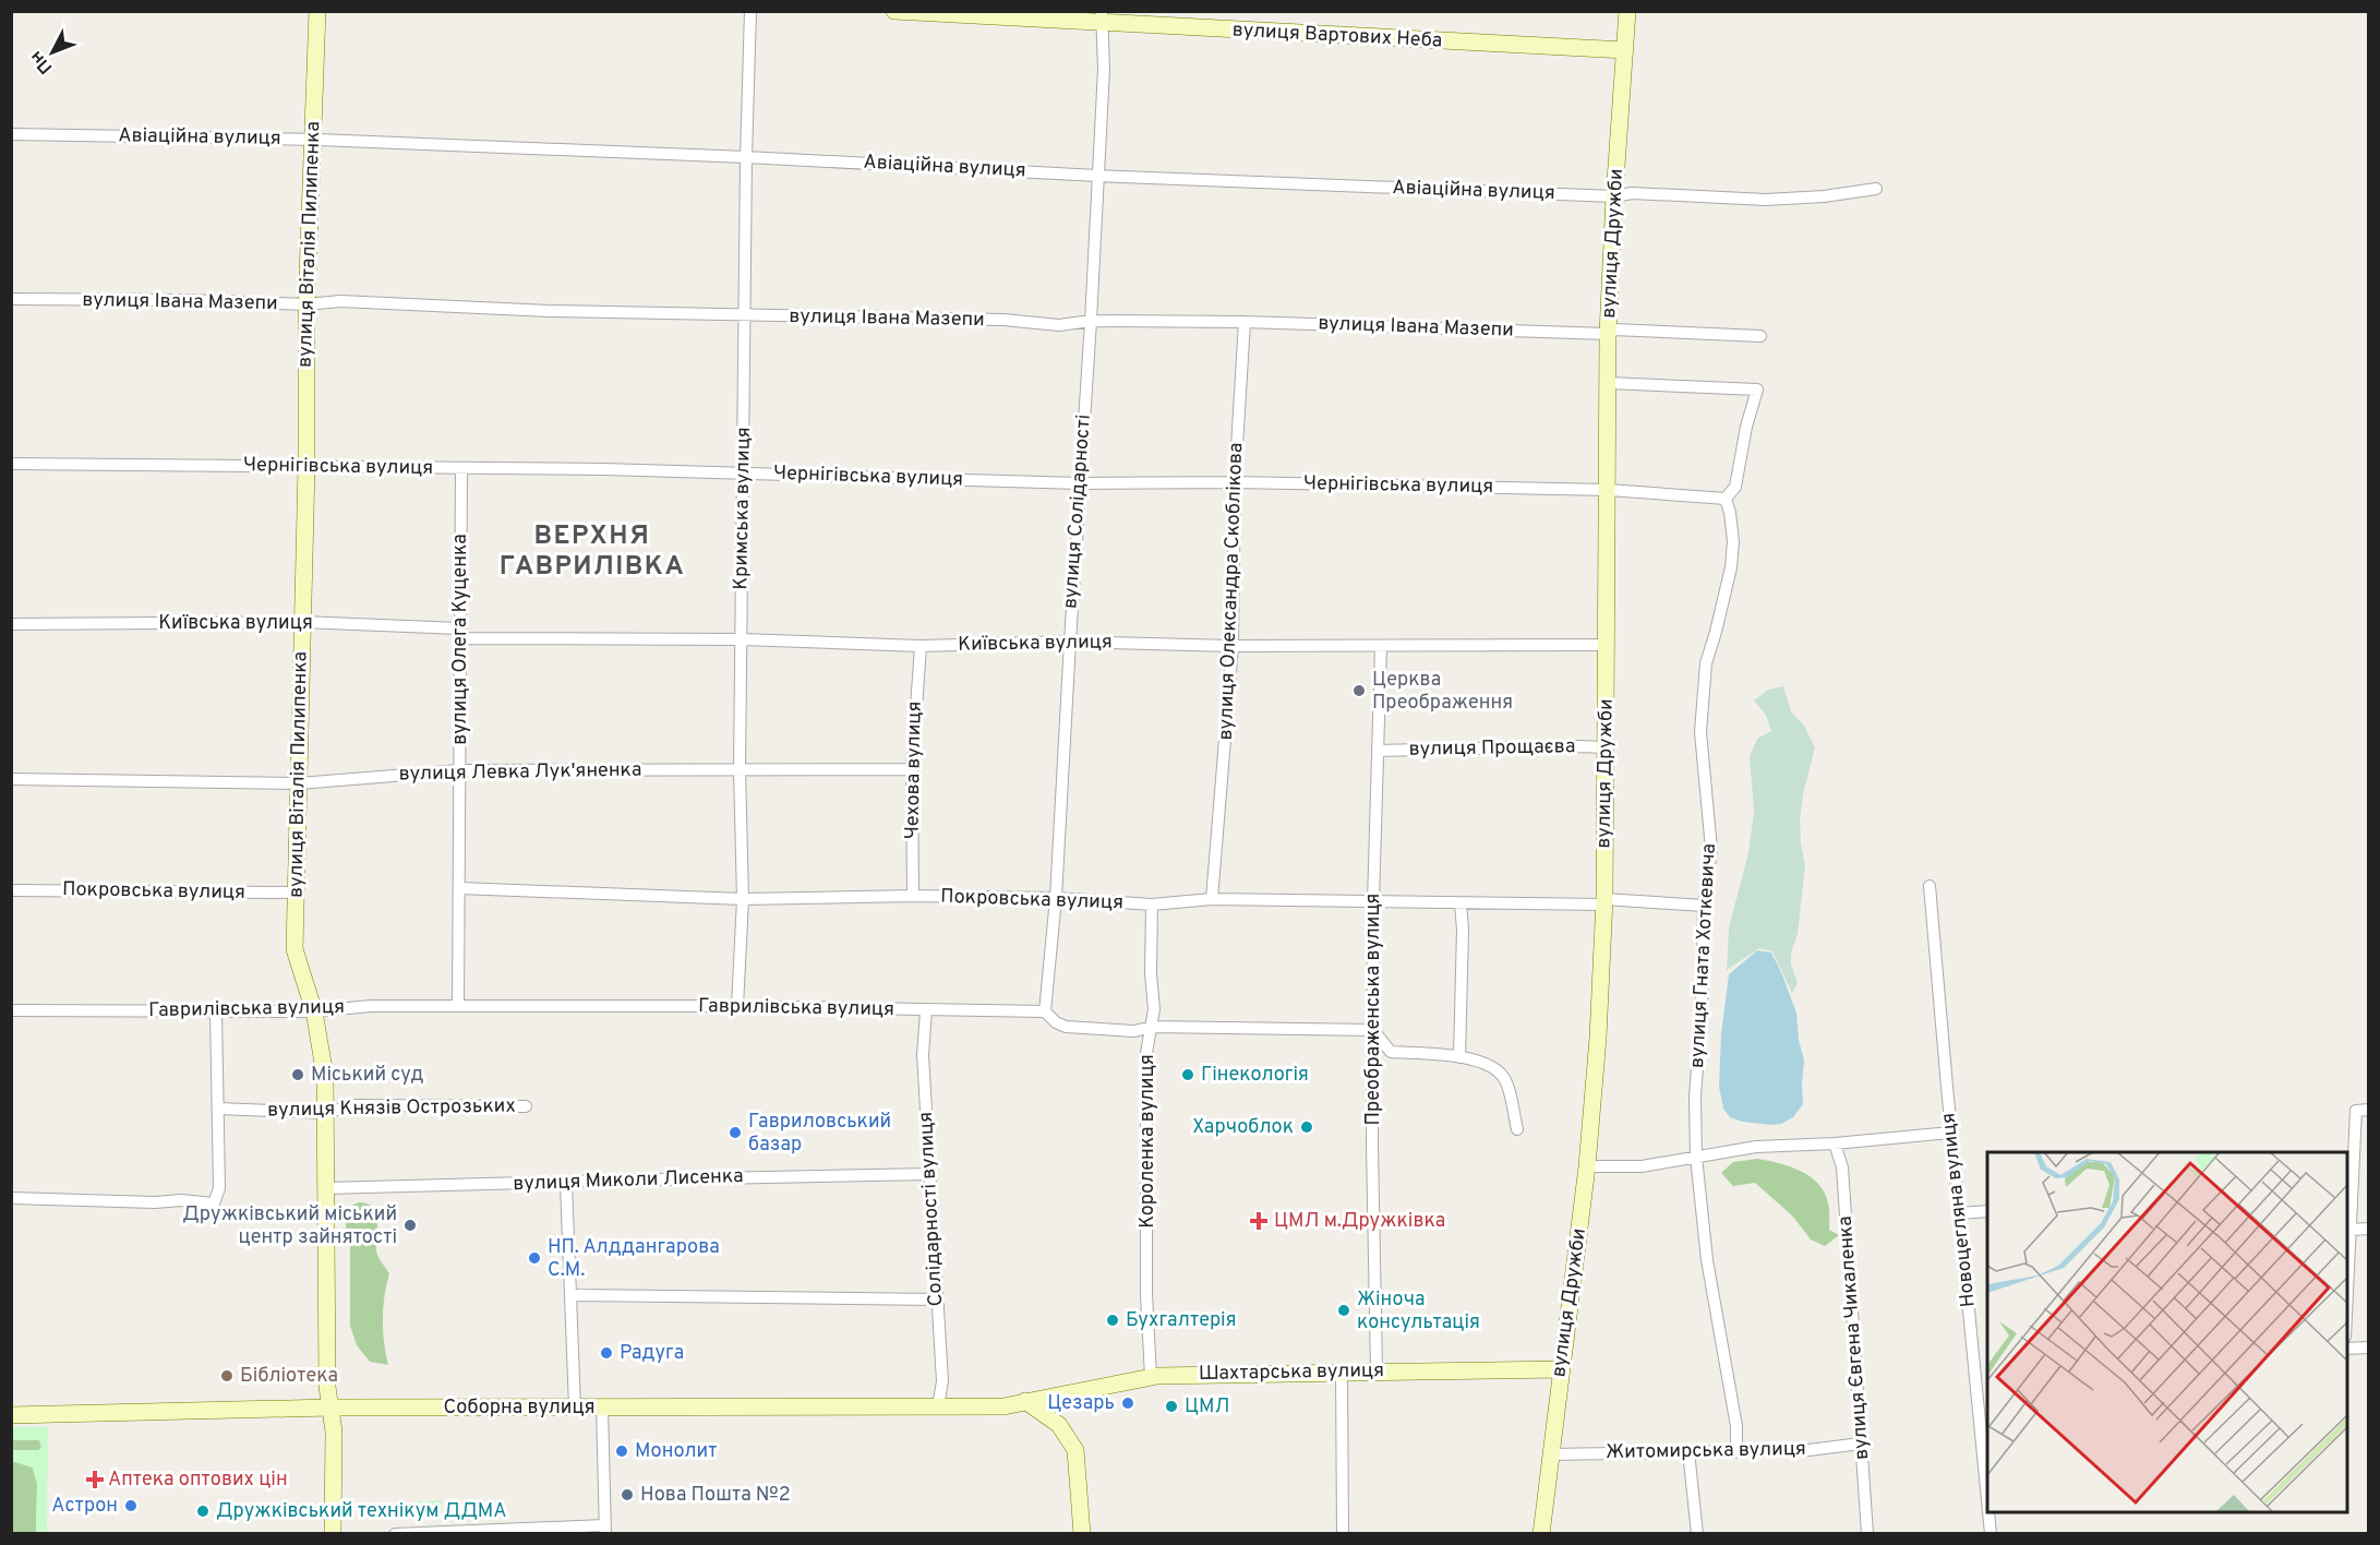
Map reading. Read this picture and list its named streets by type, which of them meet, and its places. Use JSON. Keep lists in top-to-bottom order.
{
  "streets": {
    "street": [
      "вулиця Вартових Неба",
      "Авіаційна вулиця",
      "вулиця Дружби",
      "вулиця Віталія Пилипенка",
      "вулиця Івана Мазепи",
      "Чернігівська вулиця",
      "Кримська вулиця",
      "вулиця Солідарності",
      "вулиця Олександра Скоблікова",
      "Київська вулиця",
      "вулиця Олега Куценка",
      "вулиця Прощаєва",
      "Чехова вулиця",
      "вулиця Левка Лук'яненка",
      "Покровська вулиця",
      "вулиця Гната Хоткевича",
      "Гаврилівська вулиця",
      "Преображенська вулиця",
      "вулиця Князів Острозьких",
      "Короленка вулиця",
      "вулиця Миколи Лисенка",
      "Солідарності вулиця",
      "Новоцегляна вулиця",
      "вулиця Євгена Чикаленка",
      "Шахтарська вулиця",
      "Соборна вулиця",
      "Житомирська вулиця"
    ]
  },
  "crossings": [
    ["вулиця Вартових Неба", "вулиця Дружби"],
    ["вулиця Вартових Неба", "вулиця Солідарності"],
    ["Авіаційна вулиця", "вулиця Дружби"],
    ["Авіаційна вулиця", "вулиця Віталія Пилипенка"],
    ["Авіаційна вулиця", "Кримська вулиця"],
    ["Авіаційна вулиця", "вулиця Солідарності"],
    ["вулиця Дружби", "вулиця Івана Мазепи"],
    ["вулиця Дружби", "Чернігівська вулиця"],
    ["вулиця Дружби", "Київська вулиця"],
    ["вулиця Дружби", "вулиця Прощаєва"],
    ["вулиця Дружби", "Покровська вулиця"],
    ["вулиця Дружби", "Шахтарська вулиця"],
    ["вулиця Дружби", "Житомирська вулиця"],
    ["вулиця Віталія Пилипенка", "вулиця Івана Мазепи"],
    ["вулиця Віталія Пилипенка", "Чернігівська вулиця"],
    ["вулиця Віталія Пилипенка", "Київська вулиця"],
    ["вулиця Віталія Пилипенка", "вулиця Левка Лук'яненка"],
    ["вулиця Віталія Пилипенка", "Покровська вулиця"],
    ["вулиця Віталія Пилипенка", "Гаврилівська вулиця"],
    ["вулиця Віталія Пилипенка", "вулиця Князів Острозьких"],
    ["вулиця Віталія Пилипенка", "вулиця Миколи Лисенка"],
    ["вулиця Віталія Пилипенка", "Соборна вулиця"],
    ["вулиця Івана Мазепи", "Кримська вулиця"],
    ["вулиця Івана Мазепи", "вулиця Солідарності"],
    ["вулиця Івана Мазепи", "вулиця Олександра Скоблікова"],
    ["Чернігівська вулиця", "Кримська вулиця"],
    ["Чернігівська вулиця", "вулиця Солідарності"],
    ["Чернігівська вулиця", "вулиця Олександра Скоблікова"],
    ["Чернігівська вулиця", "вулиця Олега Куценка"],
    ["Чернігівська вулиця", "вулиця Гната Хоткевича"],
    ["Кримська вулиця", "Київська вулиця"],
    ["Кримська вулиця", "вулиця Левка Лук'яненка"],
    ["Кримська вулиця", "Покровська вулиця"],
    ["Кримська вулиця", "Гаврилівська вулиця"],
    ["вулиця Солідарності", "Київська вулиця"],
    ["вулиця Солідарності", "Покровська вулиця"],
    ["вулиця Солідарності", "Гаврилівська вулиця"],
    ["вулиця Олександра Скоблікова", "Київська вулиця"],
    ["вулиця Олександра Скоблікова", "Покровська вулиця"],
    ["Київська вулиця", "вулиця Олега Куценка"],
    ["Київська вулиця", "Чехова вулиця"],
    ["Київська вулиця", "Преображенська вулиця"],
    ["вулиця Олега Куценка", "вулиця Левка Лук'яненка"],
    ["вулиця Олега Куценка", "Покровська вулиця"],
    ["вулиця Олега Куценка", "Гаврилівська вулиця"],
    ["вулиця Прощаєва", "Преображенська вулиця"],
    ["Чехова вулиця", "вулиця Левка Лук'яненка"],
    ["Чехова вулиця", "Покровська вулиця"],
    ["Покровська вулиця", "вулиця Гната Хоткевича"],
    ["Покровська вулиця", "Преображенська вулиця"],
    ["Покровська вулиця", "Короленка вулиця"],
    ["вулиця Гната Хоткевича", "Житомирська вулиця"],
    ["Гаврилівська вулиця", "Преображенська вулиця"],
    ["Гаврилівська вулиця", "Короленка вулиця"],
    ["Гаврилівська вулиця", "Солідарності вулиця"],
    ["Преображенська вулиця", "Шахтарська вулиця"],
    ["Короленка вулиця", "Шахтарська вулиця"],
    ["вулиця Миколи Лисенка", "Солідарності вулиця"],
    ["Солідарності вулиця", "Соборна вулиця"],
    ["вулиця Євгена Чикаленка", "Житомирська вулиця"],
    ["Шахтарська вулиця", "Соборна вулиця"]
  ],
  "districts": ["ВЕРХНЯ ГАВРИЛІВКА"],
  "places": {
    "other": [
      "Церква Преображення",
      "Міський суд",
      "Гінекологія",
      "Харчоблок",
      "Гавриловський базар",
      "Дружківський міський центр зайнятості",
      "НП. Алддангарова С.М.",
      "Жіноча консультація",
      "Бухгалтерія",
      "Радуга",
      "Бібліотека",
      "Цезарь",
      "ЦМЛ",
      "Монолит",
      "Нова Пошта №2",
      "Астрон",
      "Дружківський технікум ДДМА"
    ],
    "health": ["ЦМЛ м.Дружківка", "Аптека оптових цін"]
  },
  "north": "bottom left"
}
